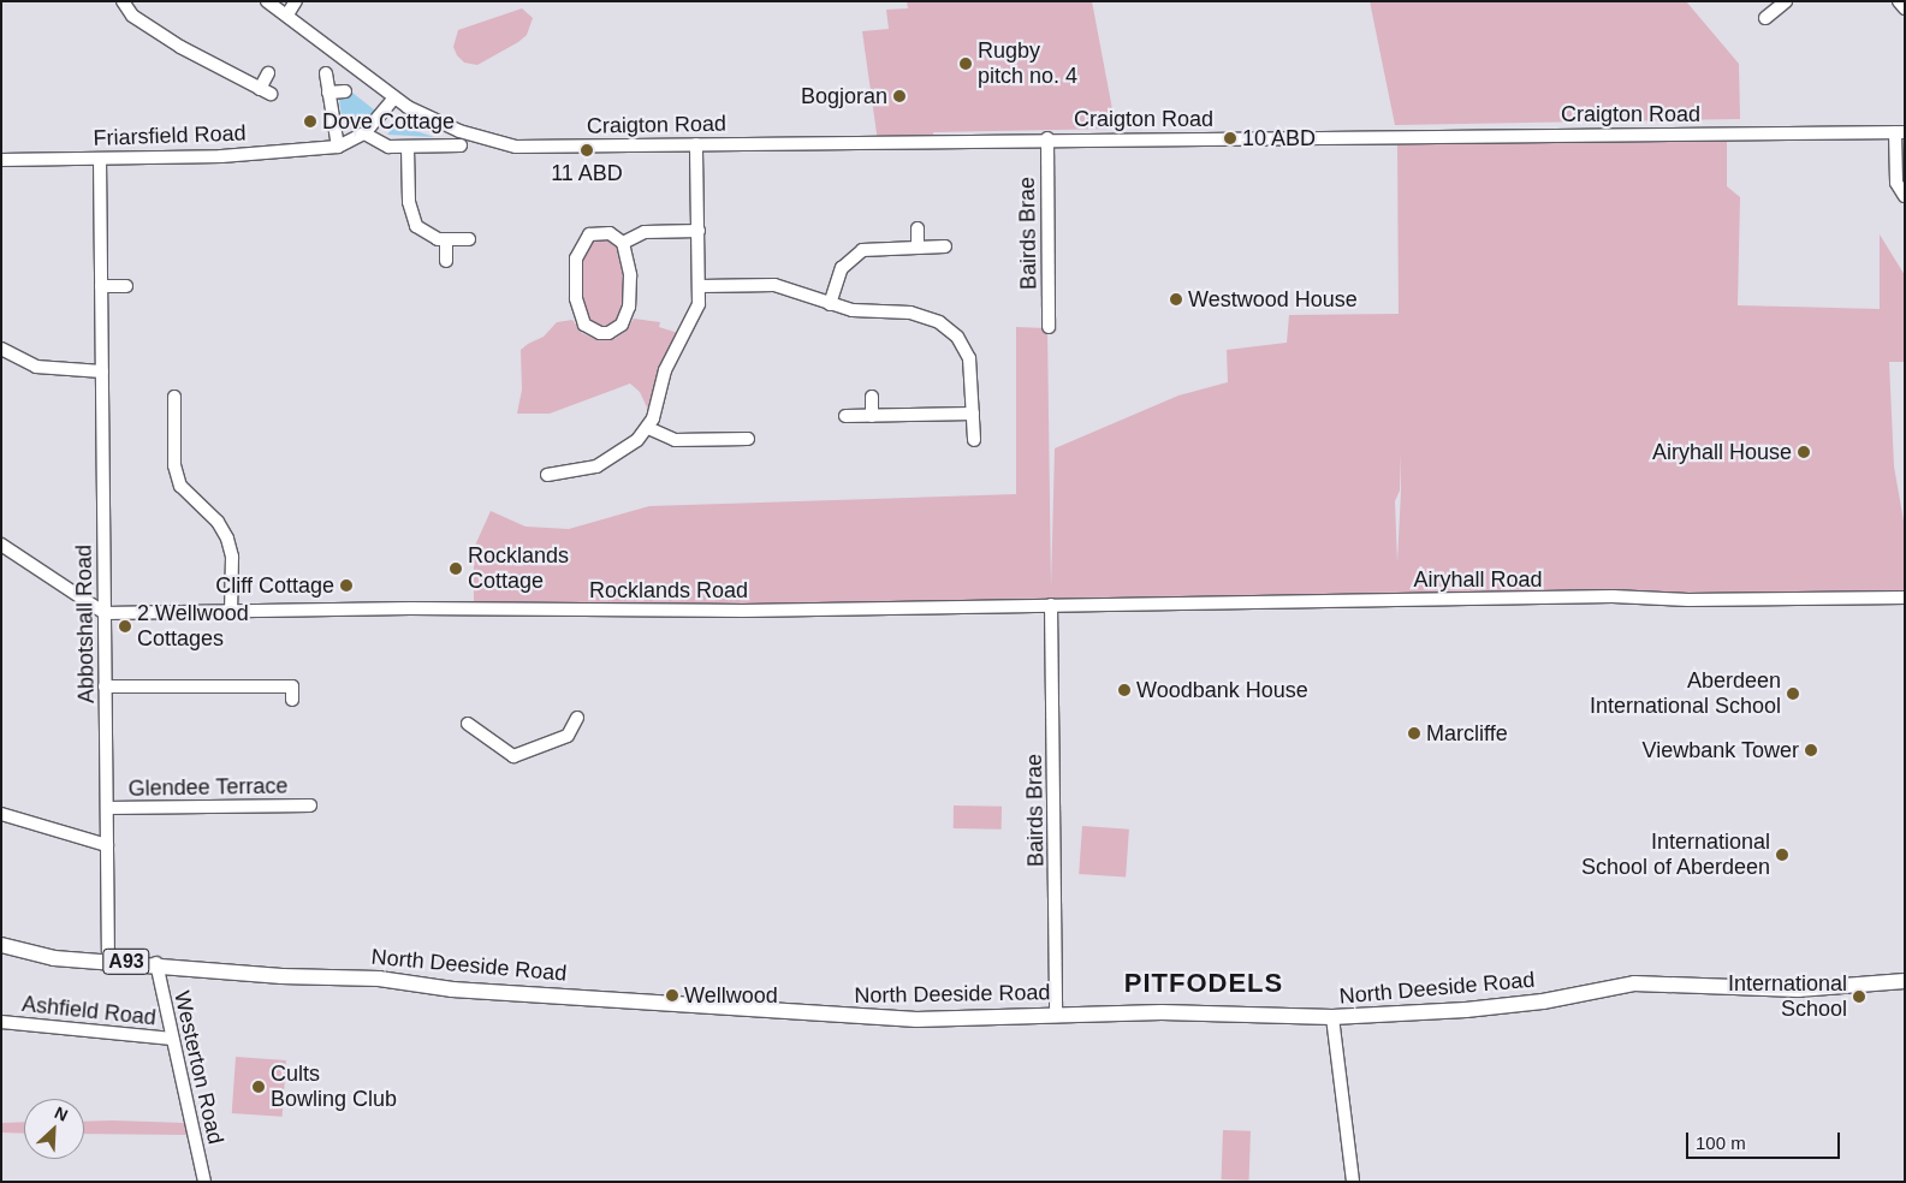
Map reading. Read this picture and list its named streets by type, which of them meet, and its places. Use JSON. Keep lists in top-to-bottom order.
{
  "streets": {
    "main road": ["A93", "North Deeside Road"],
    "street": [
      "Craigton Road",
      "Friarsfield Road",
      "Bairds Brae",
      "Airyhall Road",
      "Rocklands Road",
      "Abbotshall Road",
      "Glendee Terrace",
      "Ashfield Road",
      "Westerton Road"
    ]
  },
  "crossings": [
    ["Craigton Road", "Bairds Brae"],
    ["Friarsfield Road", "Abbotshall Road"],
    ["Bairds Brae", "Airyhall Road"],
    ["Bairds Brae", "Rocklands Road"],
    ["Bairds Brae", "North Deeside Road"],
    ["Airyhall Road", "Rocklands Road"],
    ["Rocklands Road", "Abbotshall Road"],
    ["Abbotshall Road", "Glendee Terrace"],
    ["Abbotshall Road", "North Deeside Road"],
    ["North Deeside Road", "Westerton Road"],
    ["Ashfield Road", "Westerton Road"]
  ],
  "districts": ["PITFODELS"],
  "places": [
    "Rugby pitch no. 4",
    "Bogjoran",
    "Dove Cottage",
    "10 ABD",
    "11 ABD",
    "Westwood House",
    "Airyhall House",
    "Rocklands Cottage",
    "Cliff Cottage",
    "2 Wellwood Cottages",
    "Woodbank House",
    "Aberdeen International School",
    "Marcliffe",
    "Viewbank Tower",
    "International School of Aberdeen",
    "Wellwood",
    "International School",
    "Cults Bowling Club"
  ],
  "scale_bar": "100 m",
  "north": "top right"
}
